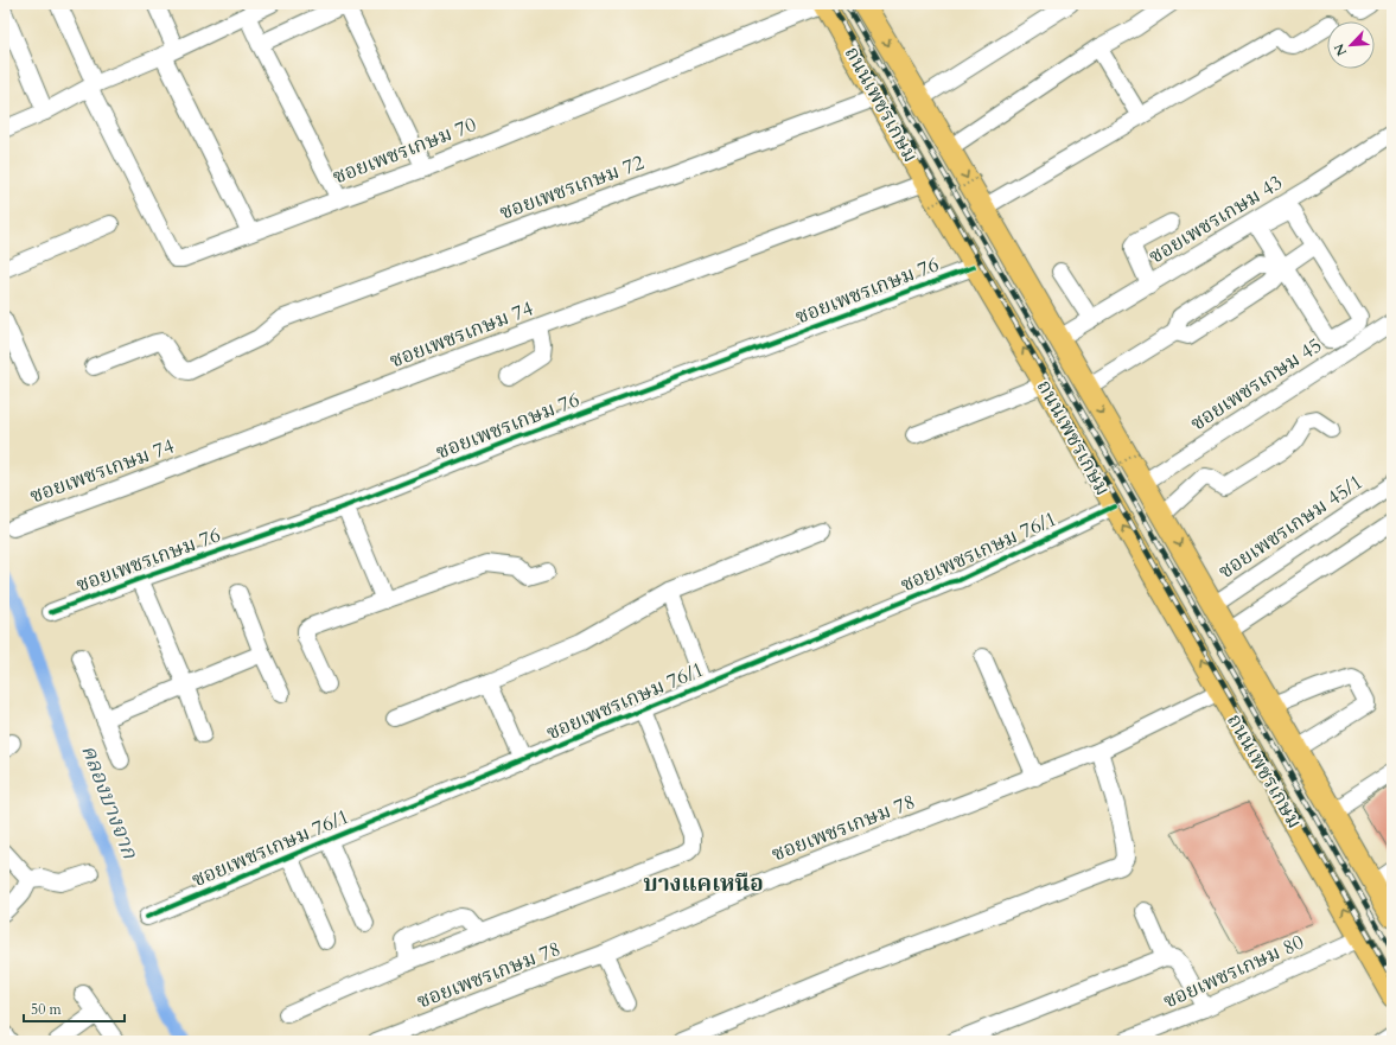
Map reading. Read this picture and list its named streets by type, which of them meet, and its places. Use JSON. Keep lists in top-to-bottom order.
{
  "streets": {
    "main road": ["ถนนเพชรเกษม"],
    "street": [
      "ซอยเพชรเกษม 70",
      "ซอยเพชรเกษม 72",
      "ซอยเพชรเกษม 43",
      "ซอยเพชรเกษม 76",
      "ซอยเพชรเกษม 74",
      "ซอยเพชรเกษม 45",
      "ซอยเพชรเกษม 45/1",
      "ซอยเพชรเกษม 76/1",
      "ซอยเพชรเกษม 78",
      "ซอยเพชรเกษม 80"
    ]
  },
  "crossings": [
    ["ถนนเพชรเกษม", "ซอยเพชรเกษม 70"],
    ["ถนนเพชรเกษม", "ซอยเพชรเกษม 72"],
    ["ถนนเพชรเกษม", "ซอยเพชรเกษม 43"],
    ["ถนนเพชรเกษม", "ซอยเพชรเกษม 76"],
    ["ถนนเพชรเกษม", "ซอยเพชรเกษม 74"],
    ["ถนนเพชรเกษม", "ซอยเพชรเกษม 45"],
    ["ถนนเพชรเกษม", "ซอยเพชรเกษม 45/1"],
    ["ถนนเพชรเกษม", "ซอยเพชรเกษม 76/1"],
    ["ถนนเพชรเกษม", "ซอยเพชรเกษม 78"],
    ["ถนนเพชรเกษม", "ซอยเพชรเกษม 80"]
  ],
  "districts": ["บางแคเหนือ"],
  "water": ["คลองบางจาก"],
  "scale_bar": "50 m",
  "north": "bottom left"
}
